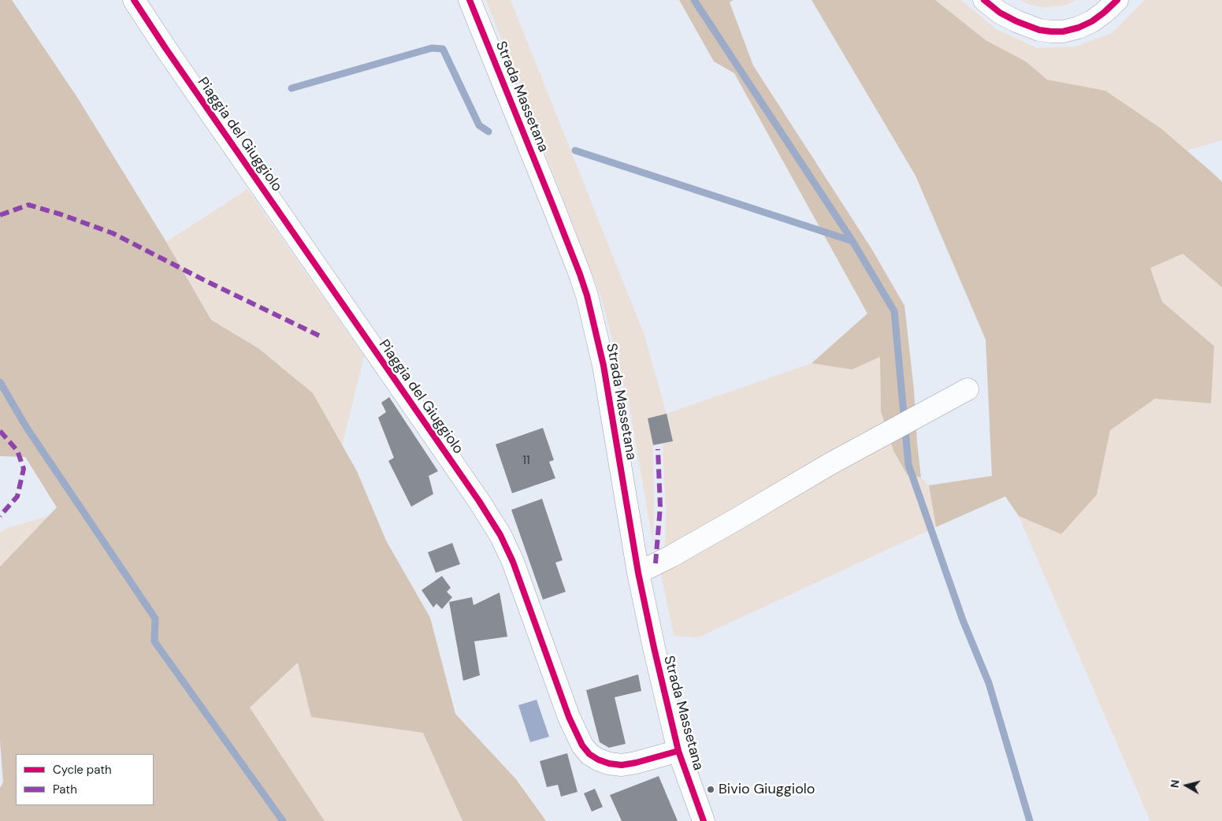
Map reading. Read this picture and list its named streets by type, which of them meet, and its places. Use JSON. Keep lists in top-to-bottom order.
{
  "streets": {
    "street": ["Strada Massetana", "Piaggia del Giuggiolo"]
  },
  "crossings": [
    ["Strada Massetana", "Piaggia del Giuggiolo"]
  ],
  "places": ["Bivio Giuggiolo"],
  "house_numbers": ["11"],
  "legend": ["Cycle path", "Path"],
  "north": "left"
}
